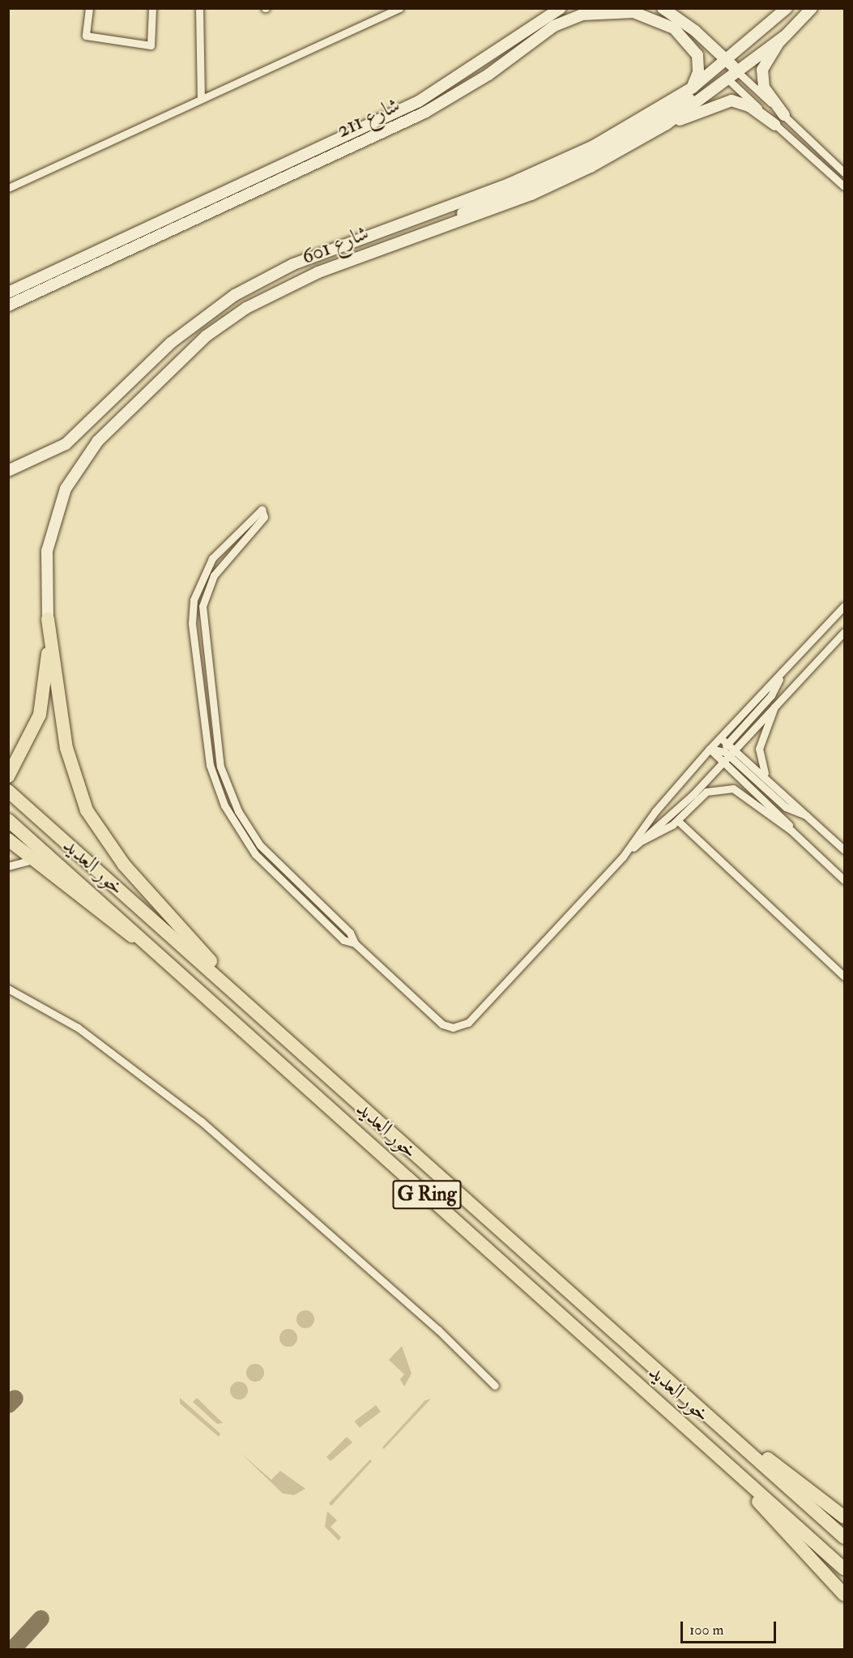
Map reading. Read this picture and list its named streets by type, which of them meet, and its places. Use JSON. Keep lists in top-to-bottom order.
{
  "streets": {
    "highway": ["خور العديد", "G Ring"],
    "main road": ["شارع 211", "شارع 601"]
  },
  "crossings": [
    ["شارع 211", "شارع 601"]
  ],
  "scale_bar": "100 m"
}
